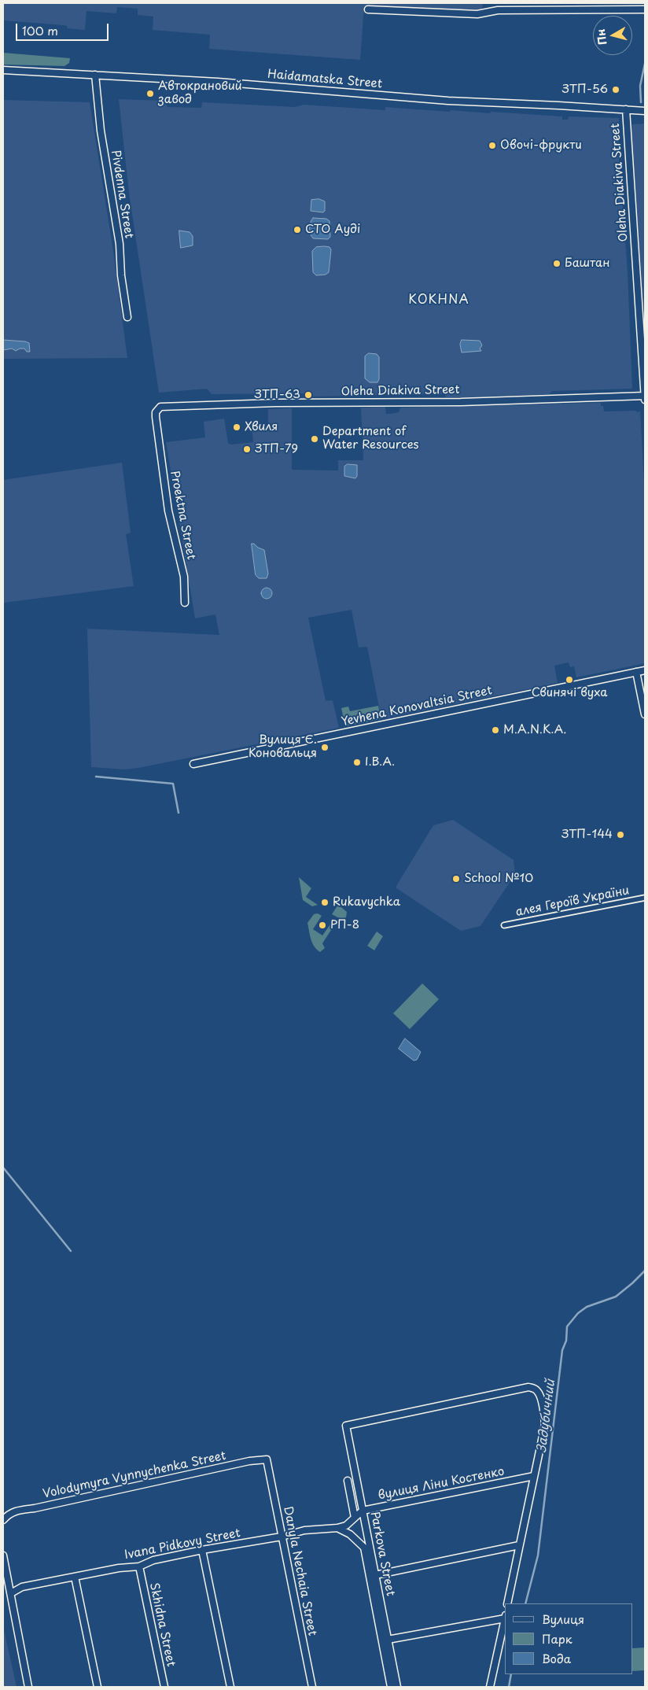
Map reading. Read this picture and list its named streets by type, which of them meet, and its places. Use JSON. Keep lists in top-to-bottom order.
{
  "streets": {
    "street": [
      "Haidamatska Street",
      "Oleha Diakiva Street",
      "Pivdenna Street",
      "Proektna Street",
      "Yevhena Konovaltsia Street",
      "алея Героїв України",
      "Volodymyra Vynnychenka Street",
      "вулиця Ліни Костенко",
      "Ivana Pidkovy Street",
      "Parkova Street",
      "Danyla Nechaia Street",
      "Skhidna Street"
    ]
  },
  "crossings": [
    ["Haidamatska Street", "Oleha Diakiva Street"],
    ["Haidamatska Street", "Pivdenna Street"],
    ["Oleha Diakiva Street", "Proektna Street"],
    ["Volodymyra Vynnychenka Street", "Danyla Nechaia Street"],
    ["вулиця Ліни Костенко", "Parkova Street"],
    ["Ivana Pidkovy Street", "Parkova Street"],
    ["Ivana Pidkovy Street", "Danyla Nechaia Street"],
    ["Ivana Pidkovy Street", "Skhidna Street"]
  ],
  "districts": ["KOKHNA"],
  "water": ["Задубичний"],
  "places": [
    "ЗТП-56",
    "Автокрановий завод",
    "Овочі-фрукти",
    "СТО Ауді",
    "Баштан",
    "ЗТП-63",
    "Хвиля",
    "Department of Water Resources",
    "ЗТП-79",
    "Свинячі вуха",
    "M.A.N.K.A.",
    "Вулиця Є. Коновальця",
    "І.В.А.",
    "ЗТП-144",
    "School №10",
    "Rukavychka",
    "РП-8"
  ],
  "legend": ["Вулиця", "Парк", "Вода"],
  "scale_bar": "100 m",
  "north": "left"
}
